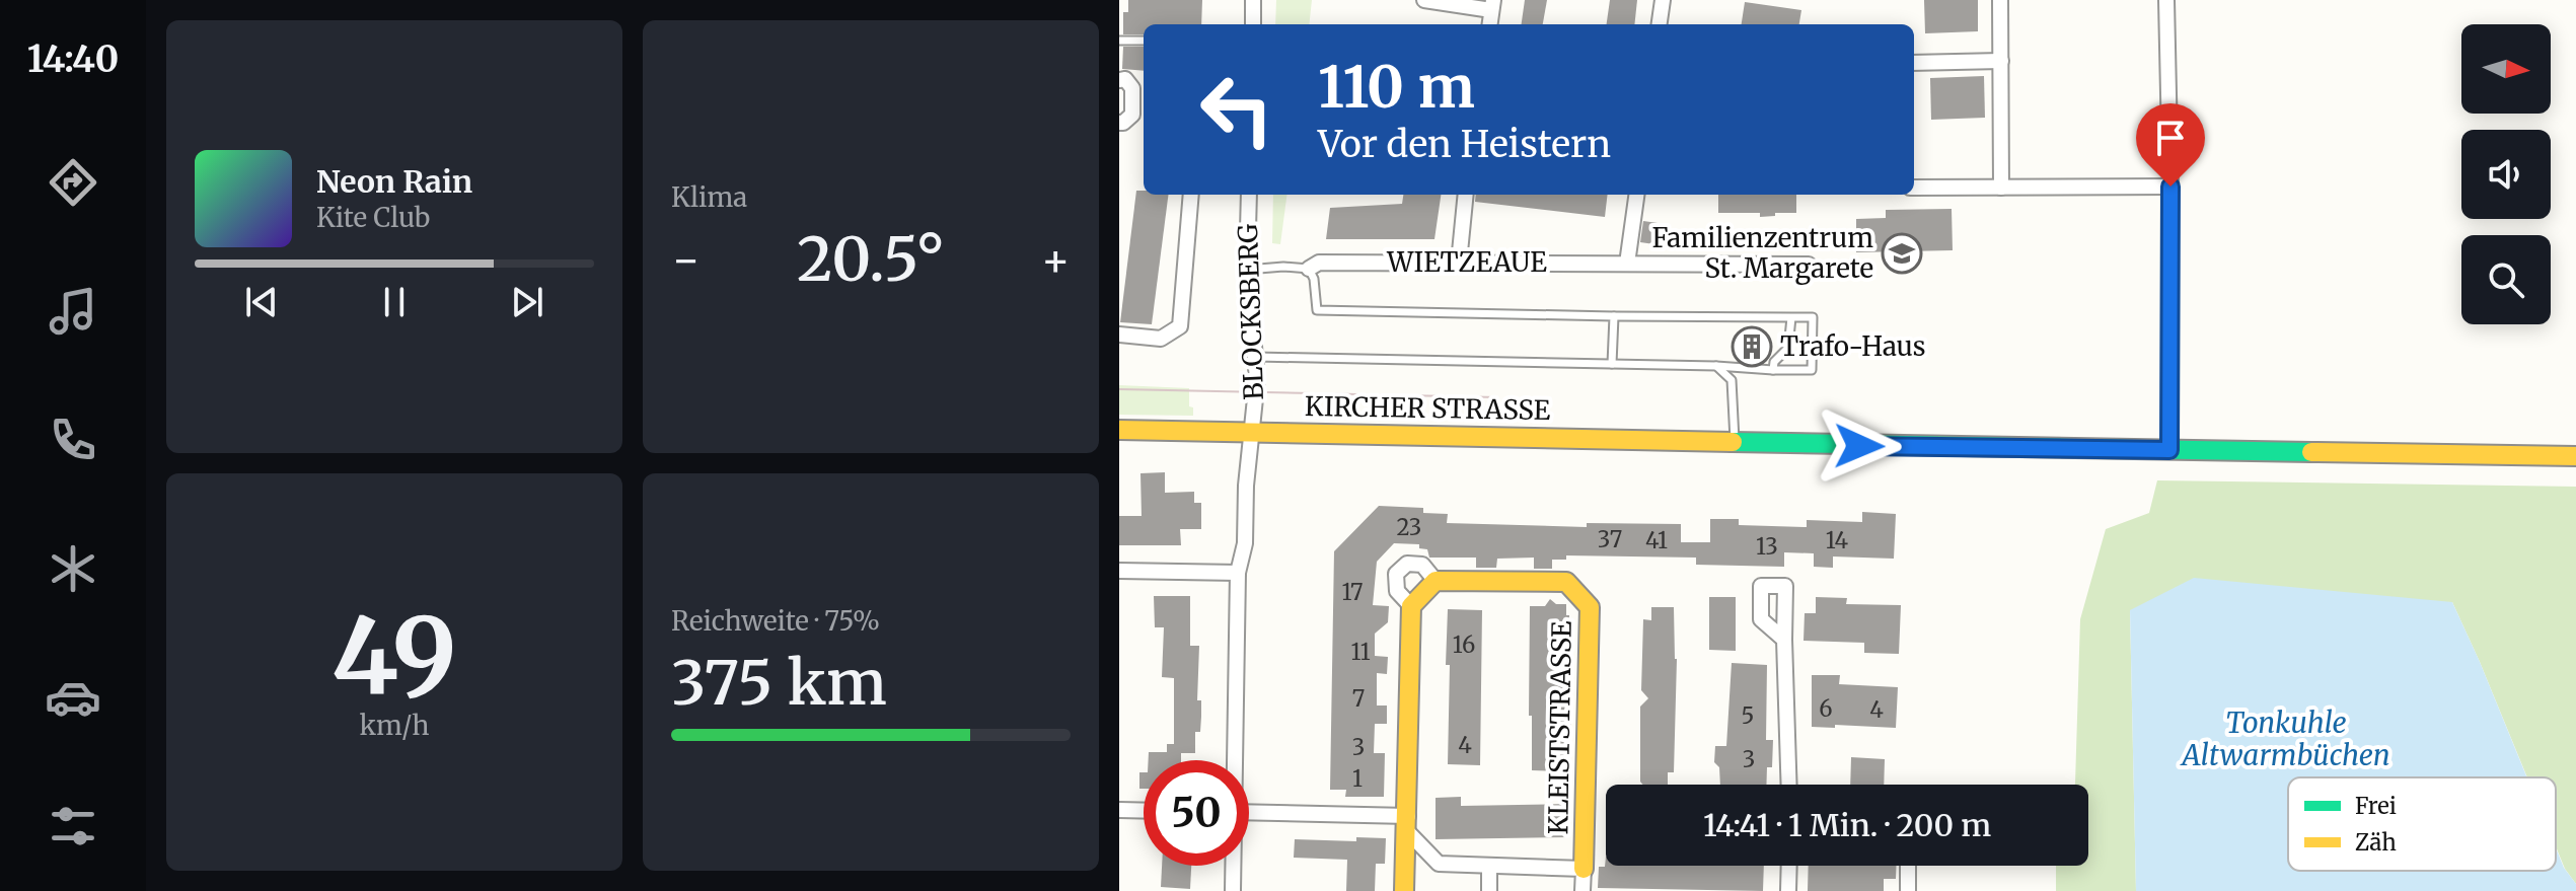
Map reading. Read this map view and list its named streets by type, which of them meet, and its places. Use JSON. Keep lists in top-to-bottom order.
{
  "streets": {
    "main road": ["KIRCHER STRASSE", "KLEISTSTRASSE"],
    "street": ["WIETZEAUE", "BLOCKSBERG"]
  },
  "crossings": [
    ["BLOCKSBERG", "KIRCHER STRASSE"]
  ],
  "water": ["Tonkuhle Altwarmbüchen"],
  "places": {
    "school or university": ["Familienzentrum St. Margarete"],
    "building": ["Trafo-Haus"]
  },
  "house_numbers": [
    "23",
    "37",
    "41",
    "14",
    "13",
    "17",
    "16",
    "11",
    "7",
    "6",
    "4",
    "5",
    "4",
    "3",
    "3",
    "1"
  ],
  "legend": ["Frei", "Zäh"],
  "north": "right",
  "page": {
    "tabs": "14:40",
    "tile": [
      "Klima",
      ["49", "km/h"],
      ["Reichweite · 75%", "375 km"]
    ],
    "turn": ["110 m", "Vor den Heistern"],
    "song": ["Neon Rain", "Kite Club"],
    "heat": ["−", "20.5°", "+"],
    "limit": "50",
    "trip": "14:41 · 1 Min. · 200 m"
  }
}
